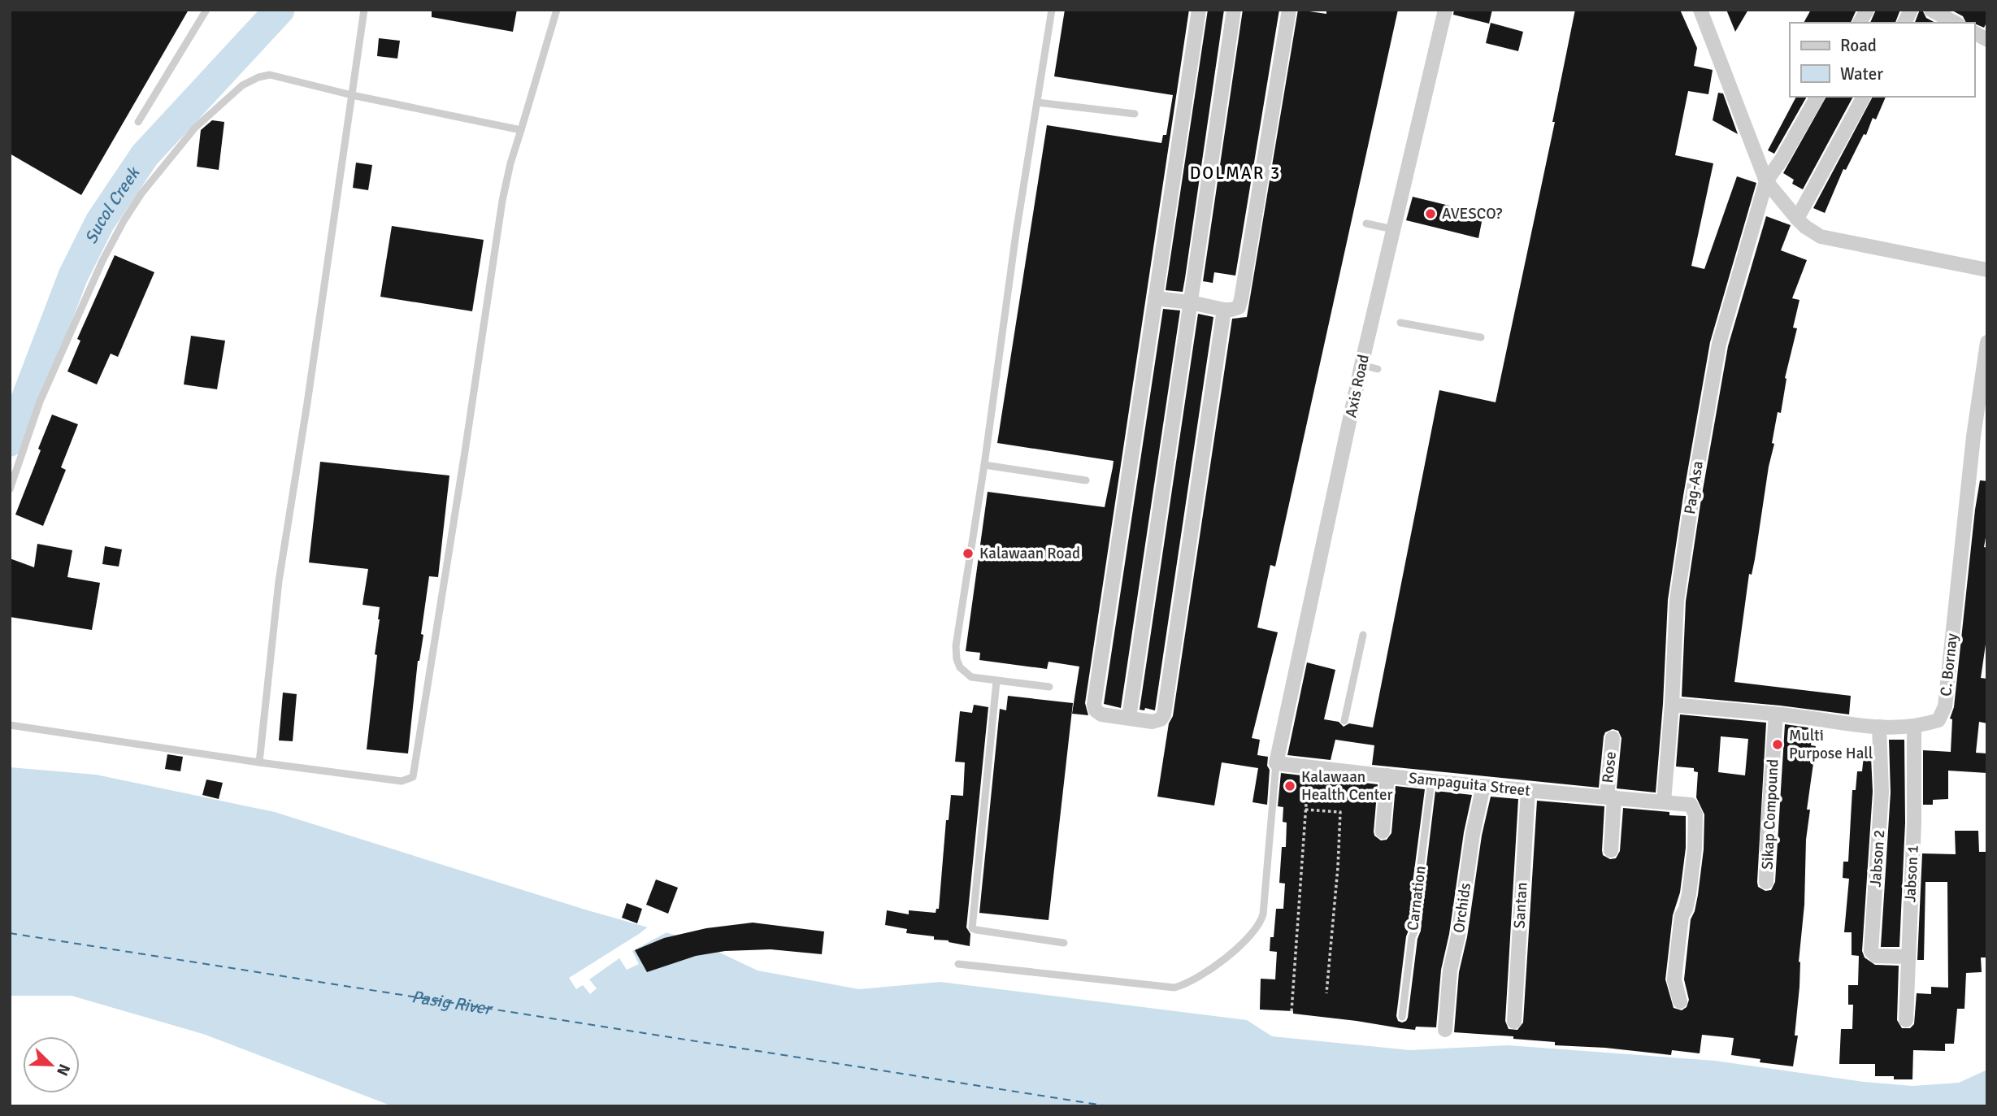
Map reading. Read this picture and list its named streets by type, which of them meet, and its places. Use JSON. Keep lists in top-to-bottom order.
{
  "streets": {
    "street": [
      "Axis Road",
      "Pag-Asa",
      "C. Bornay",
      "Rose",
      "Sampaguita Street",
      "Sikap Compound",
      "Jabson 2",
      "Jabson 1",
      "Santan",
      "Orchids"
    ],
    "lane": ["Carnation"]
  },
  "crossings": [
    ["Axis Road", "Sampaguita Street"],
    ["Pag-Asa", "C. Bornay"],
    ["Pag-Asa", "Sampaguita Street"],
    ["C. Bornay", "Sikap Compound"],
    ["C. Bornay", "Jabson 2"],
    ["C. Bornay", "Jabson 1"],
    ["Rose", "Sampaguita Street"],
    ["Sampaguita Street", "Carnation"],
    ["Sampaguita Street", "Santan"],
    ["Sampaguita Street", "Orchids"],
    ["Jabson 2", "Jabson 1"]
  ],
  "districts": ["DOLMAR 3"],
  "water": ["Sucol Creek", "Pasig River"],
  "places": [
    "AVESCO?",
    "Kalawaan Road",
    "Multi Purpose Hall",
    "Kalawaan Health Center"
  ],
  "legend": ["Road", "Water"],
  "north": "bottom right"
}
